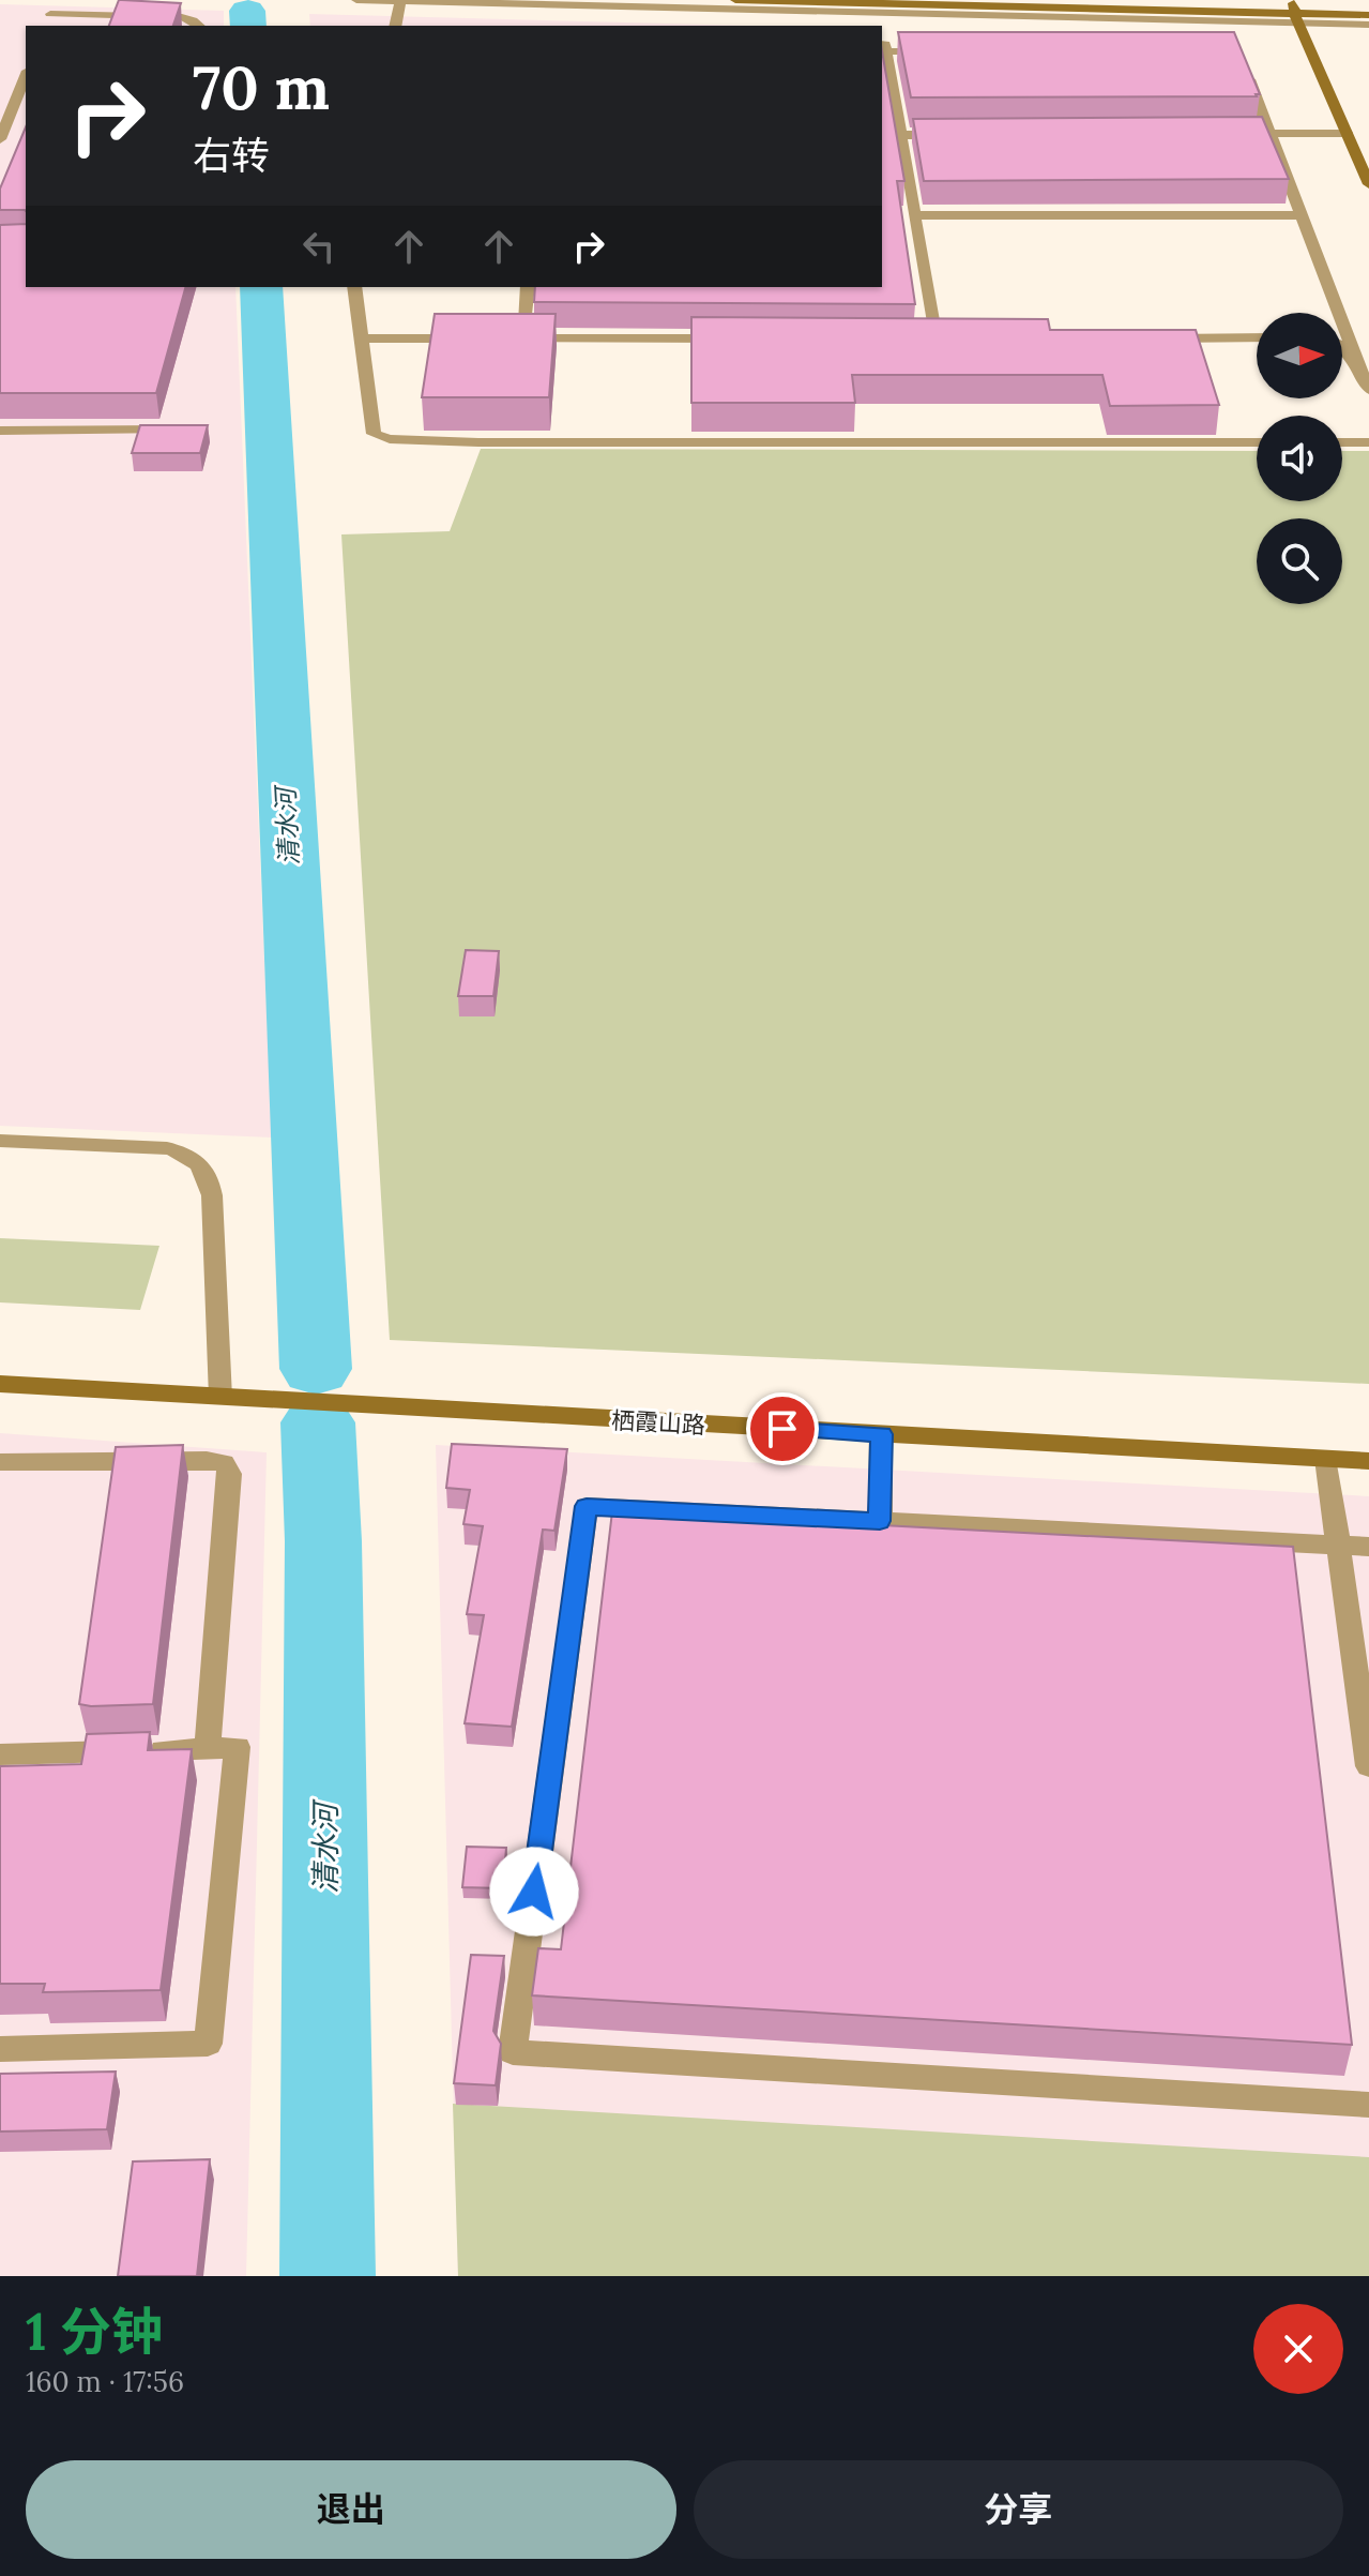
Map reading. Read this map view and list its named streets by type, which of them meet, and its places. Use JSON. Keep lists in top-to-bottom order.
{
  "streets": {
    "street": ["栖霞山路"]
  },
  "water": ["清水河"],
  "north": "right",
  "page": {
    "turn": ["70 m", "右转"],
    "heading": ["1 分钟", "160 m · 17:56"],
    "buttons": ["退出", "分享"]
  }
}
